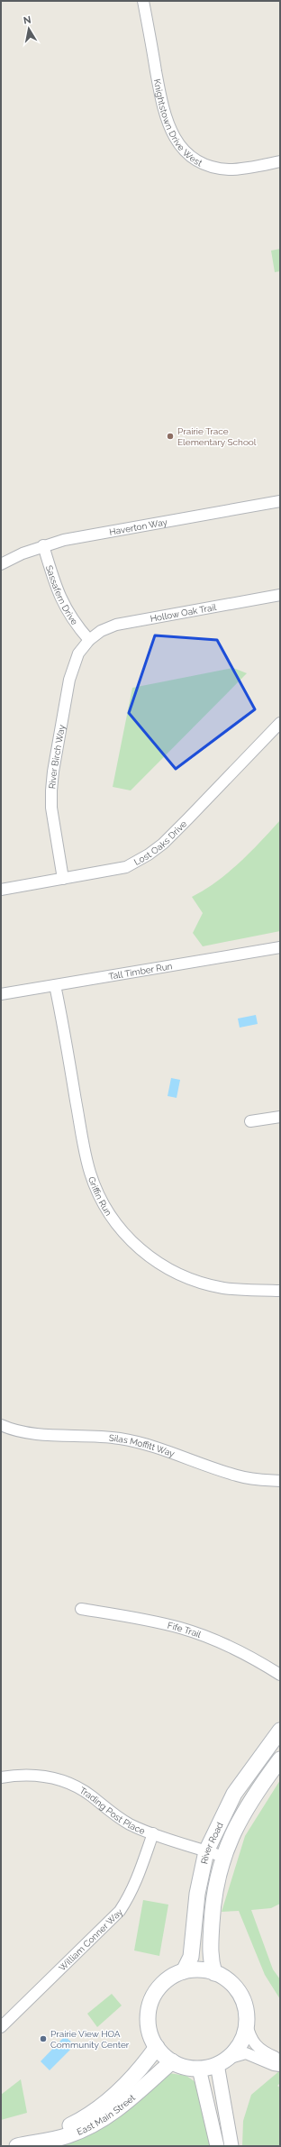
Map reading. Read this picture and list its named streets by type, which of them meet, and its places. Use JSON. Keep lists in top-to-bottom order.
{
  "streets": {
    "main road": ["River Road", "East Main Street"],
    "street": [
      "Knightstown Drive West",
      "Haverton Way",
      "Sassafern Drive",
      "Hollow Oak Trail",
      "River Birch Way",
      "Lost Oaks Drive",
      "Tall Timber Run",
      "Griffin Run",
      "Silas Moffitt Way",
      "Fife Trail",
      "Trading Post Place",
      "William Conner Way"
    ]
  },
  "crossings": [
    ["Haverton Way", "Sassafern Drive"],
    ["Sassafern Drive", "Hollow Oak Trail"],
    ["Sassafern Drive", "River Birch Way"],
    ["Hollow Oak Trail", "River Birch Way"],
    ["River Birch Way", "Lost Oaks Drive"],
    ["Tall Timber Run", "Griffin Run"],
    ["Trading Post Place", "River Road"],
    ["Trading Post Place", "William Conner Way"],
    ["River Road", "East Main Street"]
  ],
  "places": ["Prairie Trace Elementary School", "Prairie View HOA Community Center"],
  "north": "top"
}
